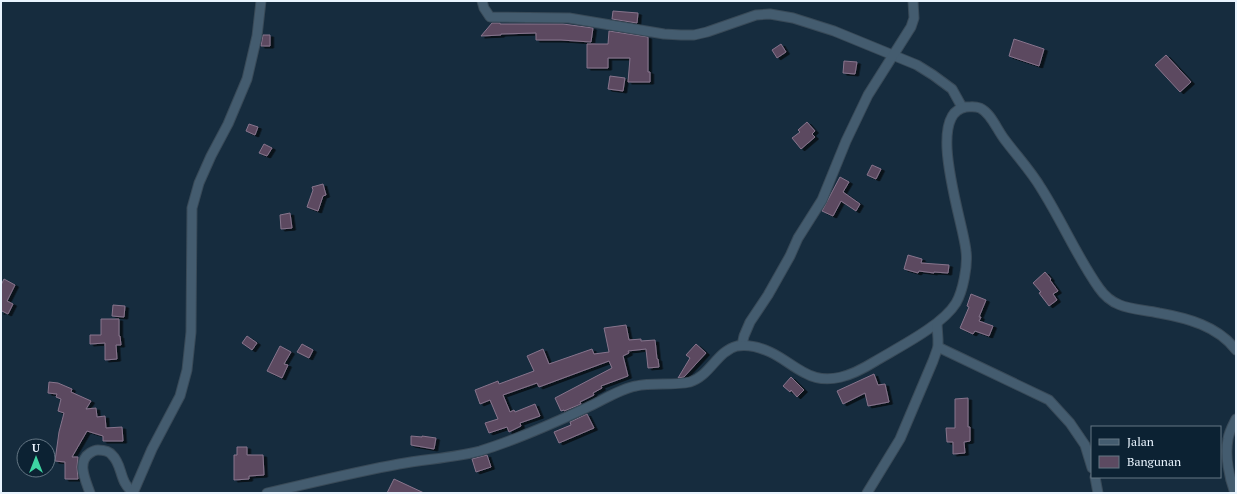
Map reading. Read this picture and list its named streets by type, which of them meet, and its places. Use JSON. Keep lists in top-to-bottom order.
{
  "legend": ["Jalan", "Bangunan"],
  "north": "top"
}
